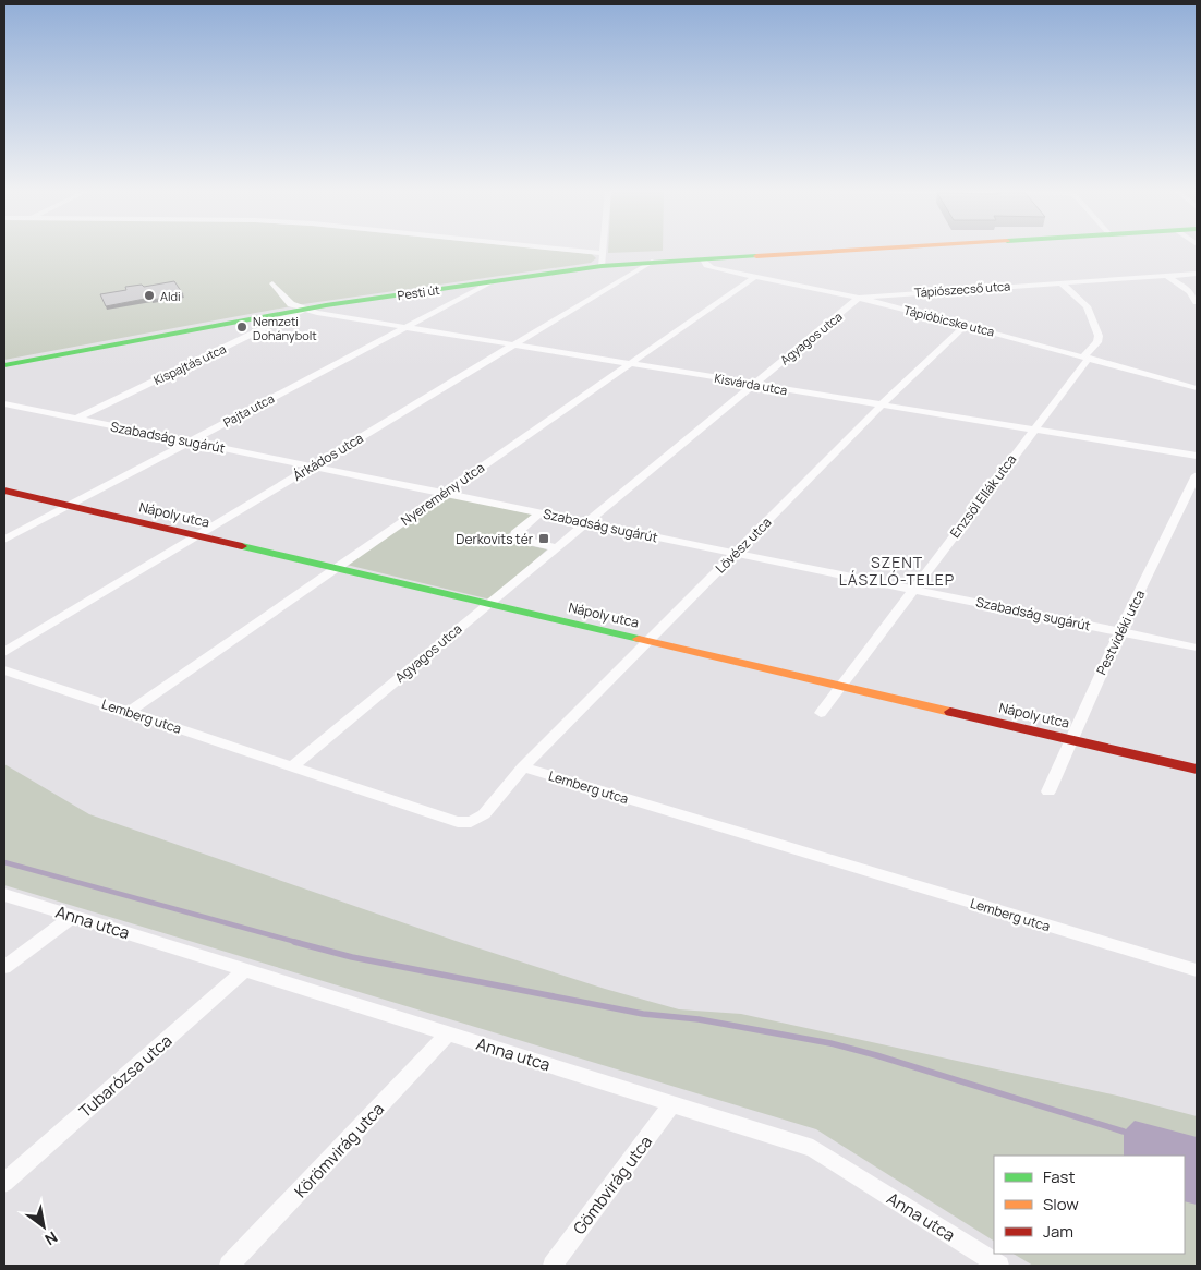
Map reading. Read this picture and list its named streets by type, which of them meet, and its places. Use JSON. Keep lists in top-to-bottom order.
{
  "streets": {
    "main road": ["Pesti út", "Nápoly utca"],
    "street": [
      "Tápiószecső utca",
      "Tápióbicske utca",
      "Agyagos utca",
      "Kispajtás utca",
      "Kisvárda utca",
      "Pajta utca",
      "Szabadság sugárút",
      "Árkádos utca",
      "Nyeremény utca",
      "Enzsöl Ellák utca",
      "Lövész utca",
      "Pestvidéki utca",
      "Lemberg utca",
      "Anna utca",
      "Tubarózsa utca",
      "Körömvirág utca",
      "Gömbvirág utca"
    ]
  },
  "crossings": [
    ["Tápiószecső utca", "Tápióbicske utca"],
    ["Tápiószecső utca", "Agyagos utca"],
    ["Tápiószecső utca", "Enzsöl Ellák utca"],
    ["Pesti út", "Tápióbicske utca"],
    ["Pesti út", "Kispajtás utca"],
    ["Pesti út", "Kisvárda utca"],
    ["Pesti út", "Pajta utca"],
    ["Pesti út", "Árkádos utca"],
    ["Tápióbicske utca", "Agyagos utca"],
    ["Tápióbicske utca", "Nyeremény utca"],
    ["Tápióbicske utca", "Enzsöl Ellák utca"],
    ["Tápióbicske utca", "Lövész utca"],
    ["Agyagos utca", "Kisvárda utca"],
    ["Agyagos utca", "Szabadság sugárút"],
    ["Agyagos utca", "Nápoly utca"],
    ["Agyagos utca", "Lemberg utca"],
    ["Kispajtás utca", "Kisvárda utca"],
    ["Kispajtás utca", "Szabadság sugárút"],
    ["Kisvárda utca", "Pajta utca"],
    ["Kisvárda utca", "Árkádos utca"],
    ["Kisvárda utca", "Nyeremény utca"],
    ["Kisvárda utca", "Enzsöl Ellák utca"],
    ["Kisvárda utca", "Lövész utca"],
    ["Pajta utca", "Szabadság sugárút"],
    ["Pajta utca", "Nápoly utca"],
    ["Szabadság sugárút", "Árkádos utca"],
    ["Szabadság sugárút", "Nyeremény utca"],
    ["Szabadság sugárút", "Enzsöl Ellák utca"],
    ["Szabadság sugárút", "Lövész utca"],
    ["Szabadság sugárút", "Pestvidéki utca"],
    ["Árkádos utca", "Nápoly utca"],
    ["Nyeremény utca", "Nápoly utca"],
    ["Nyeremény utca", "Lemberg utca"],
    ["Enzsöl Ellák utca", "Nápoly utca"],
    ["Nápoly utca", "Lövész utca"],
    ["Nápoly utca", "Pestvidéki utca"],
    ["Lövész utca", "Lemberg utca"],
    ["Anna utca", "Tubarózsa utca"],
    ["Anna utca", "Körömvirág utca"],
    ["Anna utca", "Gömbvirág utca"]
  ],
  "districts": ["SZENT LÁSZLÓ-TELEP"],
  "places": {
    "other": ["Aldi", "Nemzeti Dohánybolt"],
    "transit": ["Derkovits tér"]
  },
  "legend": ["Fast", "Slow", "Jam"],
  "north": "bottom right"
}
